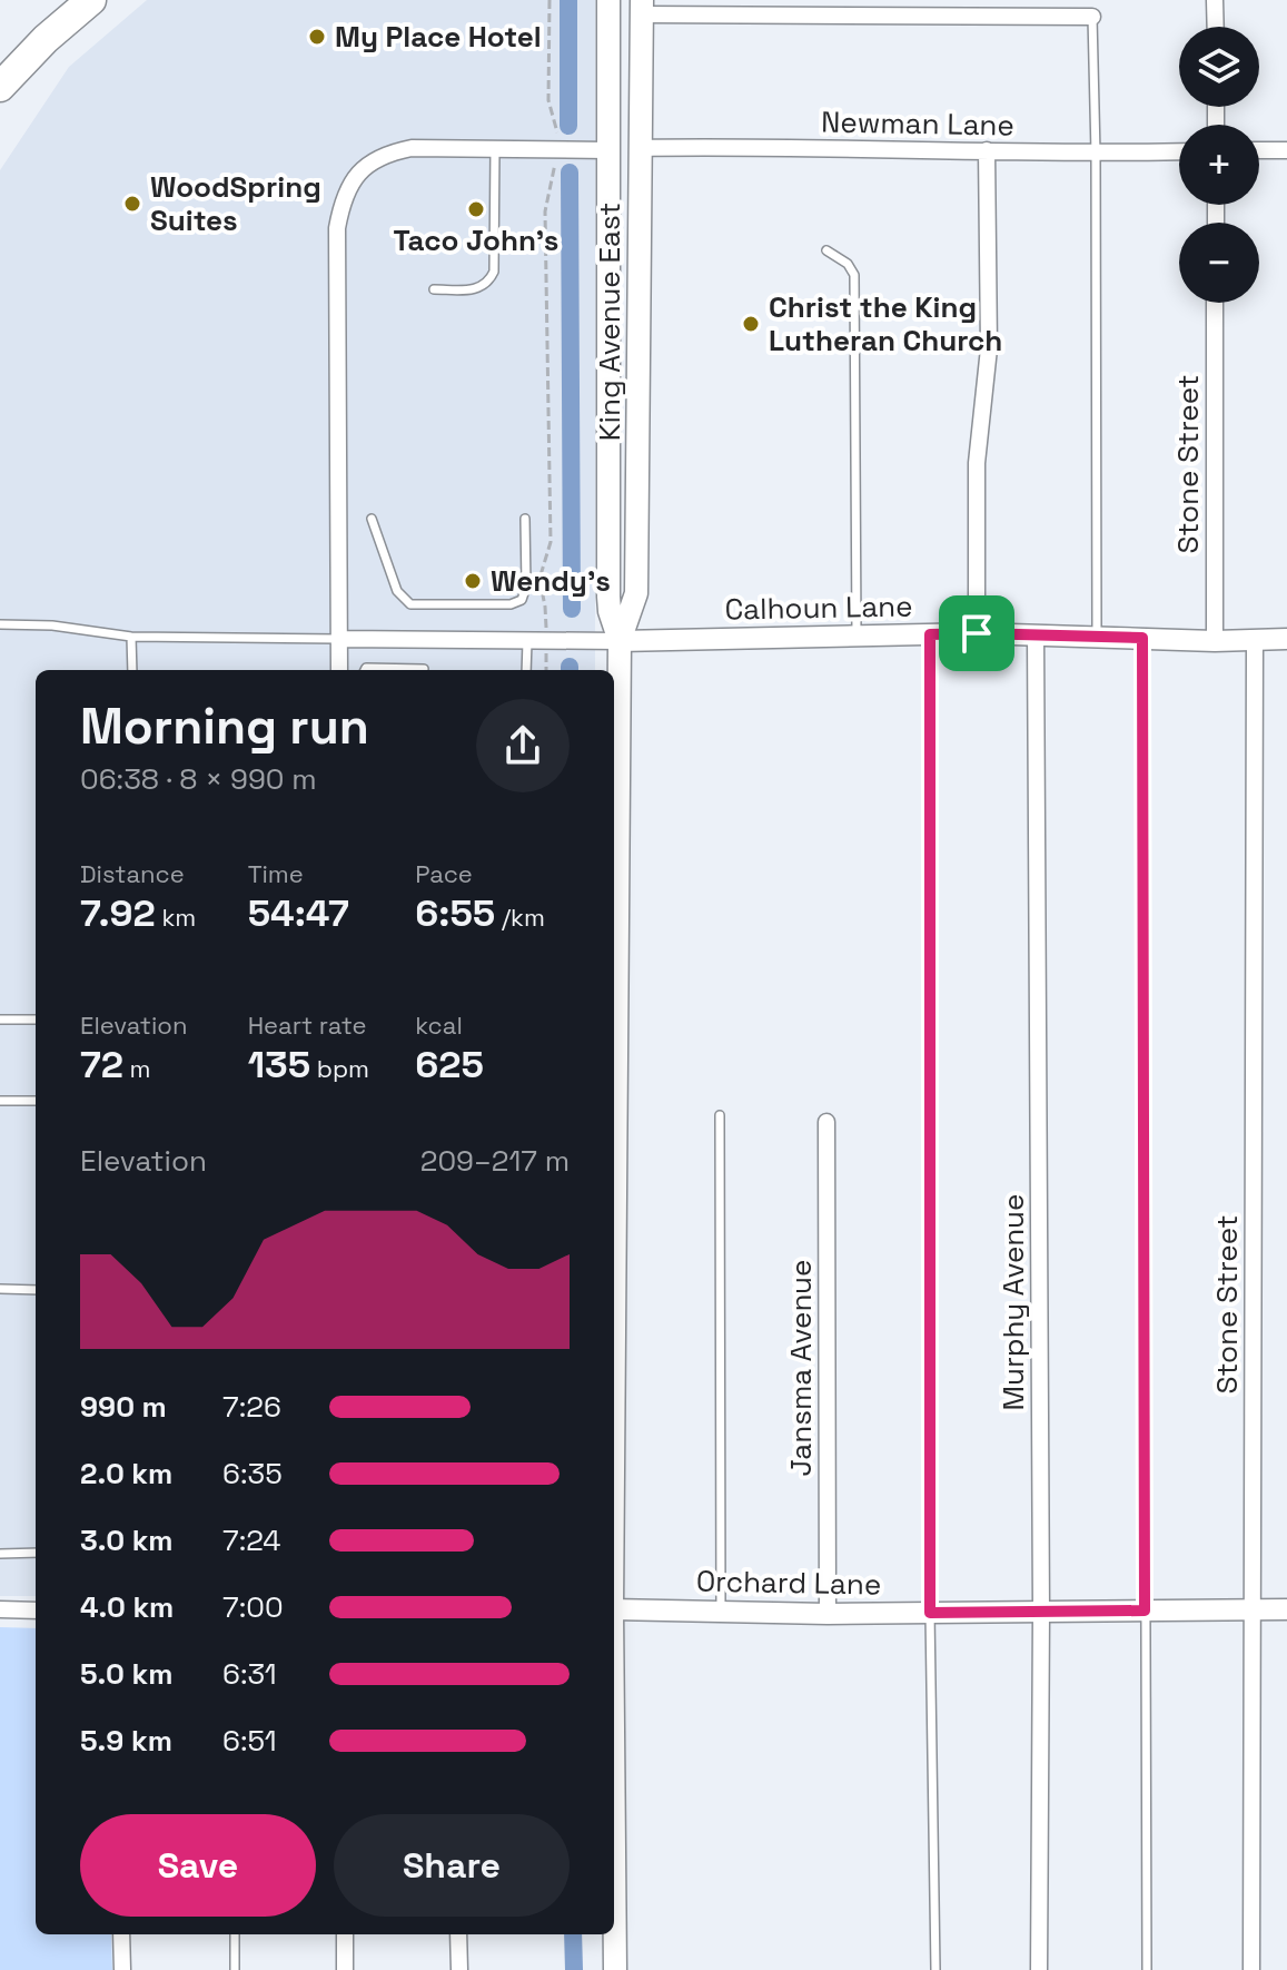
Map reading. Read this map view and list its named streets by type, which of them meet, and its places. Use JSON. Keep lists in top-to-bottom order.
{
  "streets": {
    "main road": ["King Avenue East"],
    "street": [
      "Newman Lane",
      "Stone Street",
      "Calhoun Lane",
      "Murphy Avenue",
      "Jansma Avenue",
      "Orchard Lane"
    ]
  },
  "crossings": [
    ["Newman Lane", "King Avenue East"],
    ["King Avenue East", "Calhoun Lane"],
    ["Stone Street", "Calhoun Lane"],
    ["Stone Street", "Orchard Lane"],
    ["Calhoun Lane", "Murphy Avenue"],
    ["Murphy Avenue", "Orchard Lane"],
    ["Jansma Avenue", "Orchard Lane"]
  ],
  "places": [
    "My Place Hotel",
    "WoodSpring Suites",
    "Taco John's",
    "Christ the King Lutheran Church",
    "Wendy's"
  ],
  "page": {
    "map_buttons": ["+", "−"],
    "heading": ["Morning run", "06:38 · 8 × 990 m"],
    "stats": [
      ["Distance", "7.92 km"],
      ["Time", "54:47"],
      ["Pace", "6:55 /km"],
      ["Elevation", "72 m"],
      ["Heart rate", "135 bpm"],
      ["kcal", "625"]
    ],
    "chart": ["Elevation", "209–217 m"],
    "list": [
      {
        "name": "990 m",
        "note": "7:26"
      },
      {
        "name": "2.0 km",
        "note": "6:35"
      },
      {
        "name": "3.0 km",
        "note": "7:24"
      },
      {
        "name": "4.0 km",
        "note": "7:00"
      },
      {
        "name": "5.0 km",
        "note": "6:31"
      },
      {
        "name": "5.9 km",
        "note": "6:51"
      }
    ],
    "buttons": ["Save", "Share"]
  }
}
